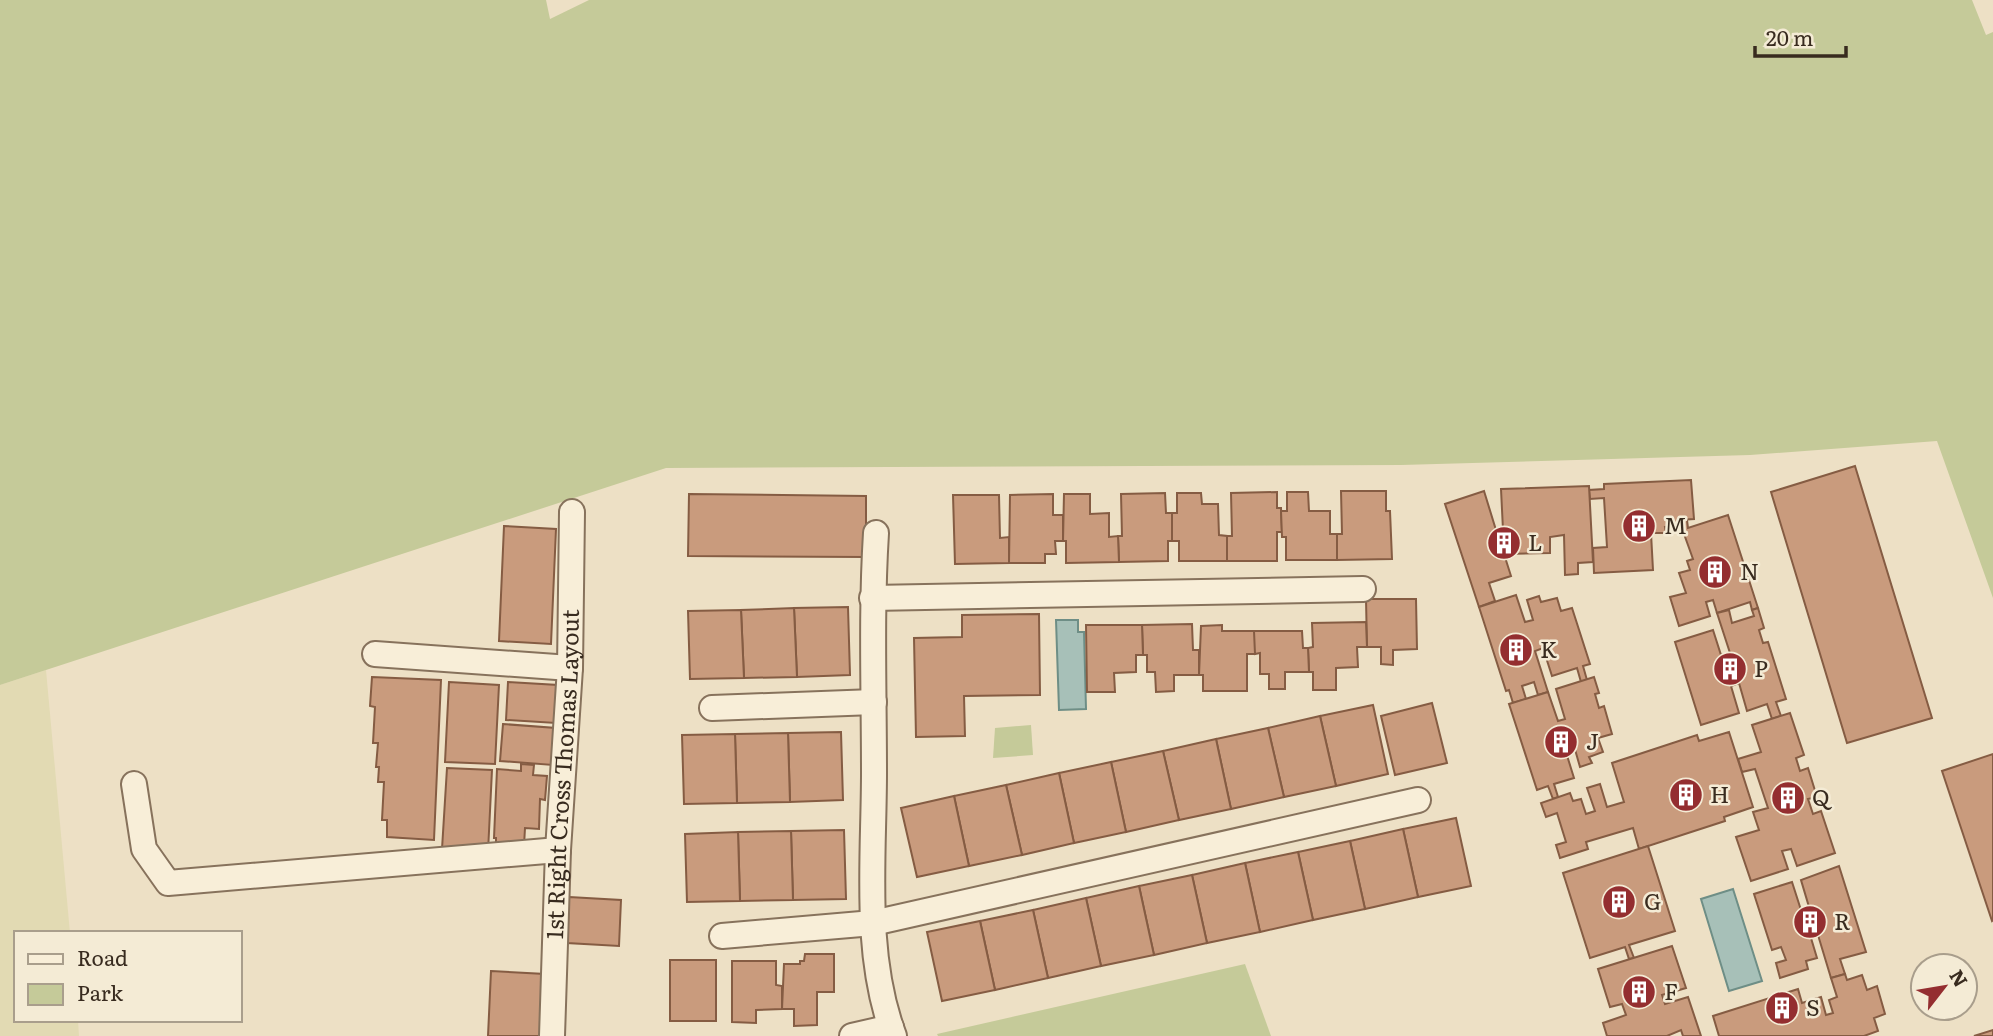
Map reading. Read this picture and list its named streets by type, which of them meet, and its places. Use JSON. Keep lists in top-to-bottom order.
{
  "streets": {
    "street": ["1st Right Cross Thomas Layout"]
  },
  "places": {
    "building": [
      "M",
      "L",
      "N",
      "K",
      "P",
      "J",
      "H",
      "Q",
      "G",
      "R",
      "F",
      "S"
    ]
  },
  "legend": ["Road", "Park"],
  "scale_bar": "20 m",
  "north": "top right"
}
